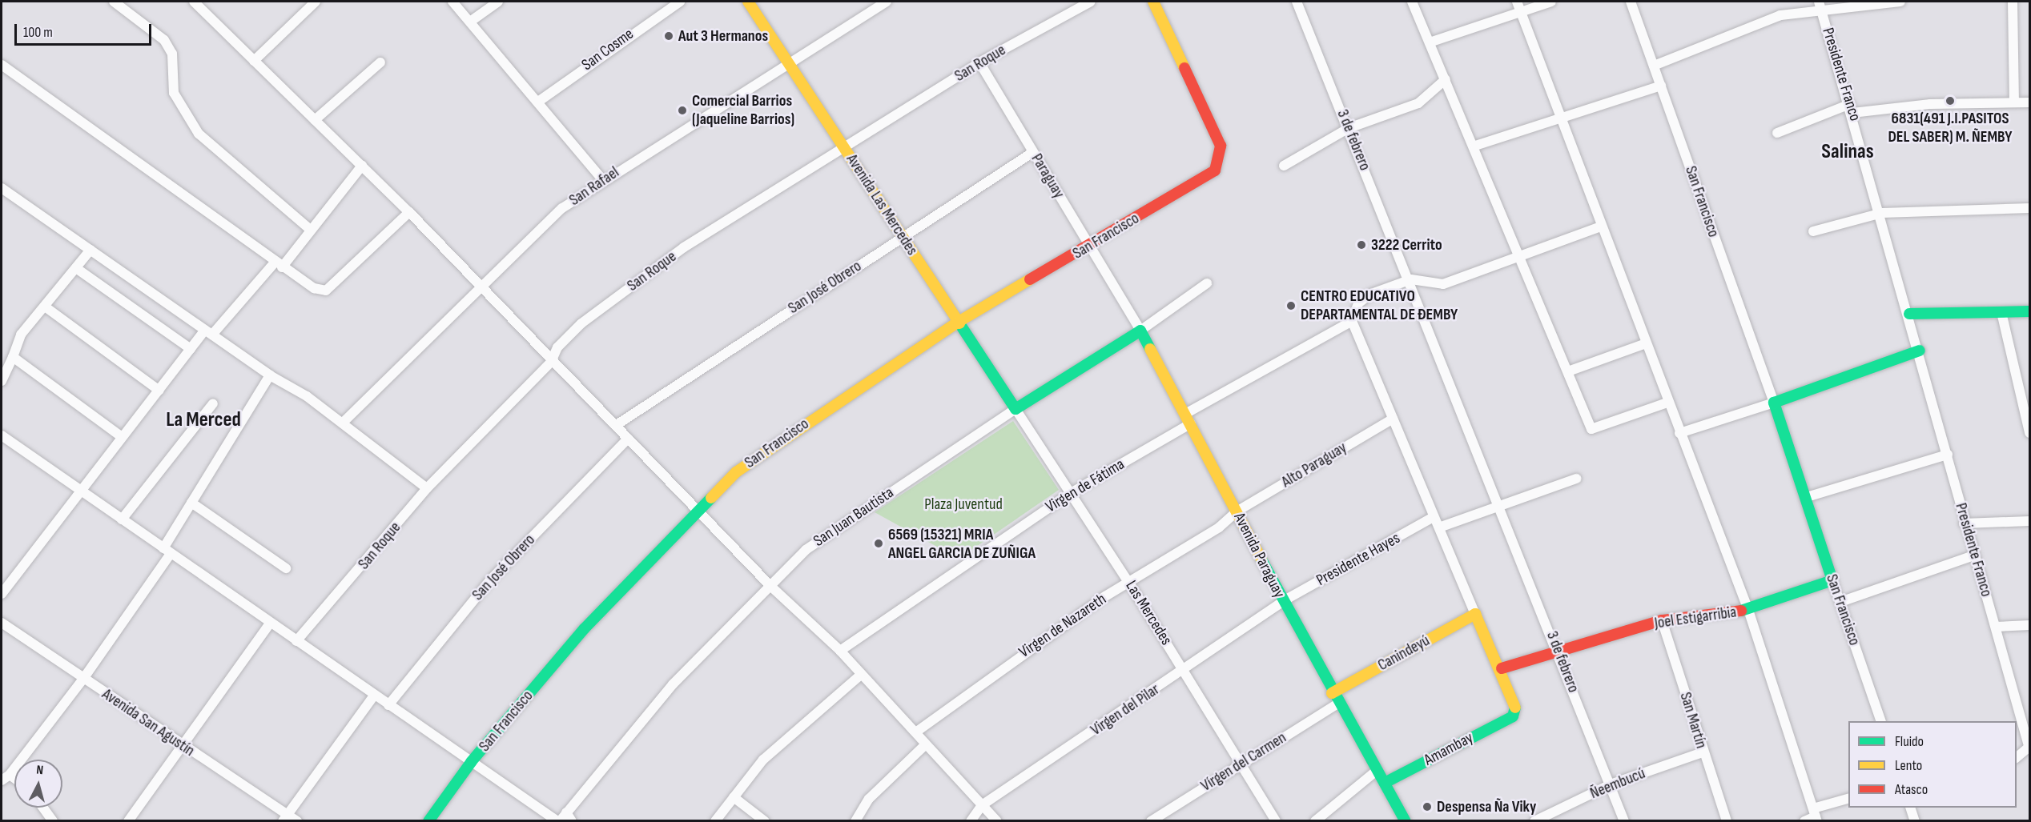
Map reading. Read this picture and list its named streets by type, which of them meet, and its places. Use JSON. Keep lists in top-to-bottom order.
{
  "streets": {
    "street": [
      "San Cosme",
      "San Roque",
      "Presidente Franco",
      "3 de febrero",
      "Paraguay",
      "San Rafael",
      "San Francisco",
      "Avenida Las Mercedes",
      "San José Obrero",
      "Alto Paraguay",
      "Virgen de Fátima",
      "San Juan Bautista",
      "Avenida Paraguay",
      "Presidente Hayes",
      "Las Mercedes",
      "Joel Estigarribia",
      "Virgen de Nazareth",
      "Canindeyú",
      "Virgen del Pilar",
      "San Martín",
      "Avenida San Agustín",
      "Amambay",
      "Vírgen del Carmen",
      "Ñeembucú"
    ]
  },
  "crossings": [
    ["San Roque", "Paraguay"],
    ["San Roque", "Avenida Las Mercedes"],
    ["3 de febrero", "Joel Estigarribia"],
    ["3 de febrero", "Ñeembucú"],
    ["Paraguay", "San Francisco"],
    ["Paraguay", "San José Obrero"],
    ["Paraguay", "Avenida Paraguay"],
    ["San Rafael", "Avenida Las Mercedes"],
    ["San Francisco", "Avenida Las Mercedes"],
    ["San Francisco", "Joel Estigarribia"],
    ["Avenida Las Mercedes", "San José Obrero"],
    ["Avenida Las Mercedes", "San Juan Bautista"],
    ["Avenida Las Mercedes", "Las Mercedes"],
    ["Alto Paraguay", "Avenida Paraguay"],
    ["Alto Paraguay", "Virgen de Nazareth"],
    ["Virgen de Fátima", "Avenida Paraguay"],
    ["Virgen de Fátima", "Las Mercedes"],
    ["San Juan Bautista", "Avenida Paraguay"],
    ["San Juan Bautista", "Las Mercedes"],
    ["Avenida Paraguay", "Presidente Hayes"],
    ["Avenida Paraguay", "Virgen de Nazareth"],
    ["Avenida Paraguay", "Canindeyú"],
    ["Avenida Paraguay", "Virgen del Pilar"],
    ["Avenida Paraguay", "Amambay"],
    ["Avenida Paraguay", "Vírgen del Carmen"],
    ["Presidente Hayes", "Virgen del Pilar"],
    ["Las Mercedes", "Virgen de Nazareth"],
    ["Las Mercedes", "Virgen del Pilar"],
    ["Las Mercedes", "Vírgen del Carmen"],
    ["Joel Estigarribia", "San Martín"],
    ["Joel Estigarribia", "Amambay"],
    ["San Martín", "Ñeembucú"]
  ],
  "districts": ["Salinas", "La Merced"],
  "parks": ["Plaza Juventud"],
  "places": [
    "Aut 3 Hermanos",
    "6831(491 J.I.PASITOS DEL SABER) M. ÑEMBY",
    "Comercial Barrios (Jaqueline Barrios)",
    "3222 Cerrito",
    "CENTRO EDUCATIVO DEPARTAMENTAL DE ÐEMBY",
    "6569 (15321) MRIA ANGEL GARCIA DE ZUÑIGA",
    "Despensa Ña Viky"
  ],
  "legend": ["Fluido", "Lento", "Atasco"],
  "scale_bar": "100 m",
  "north": "top"
}
